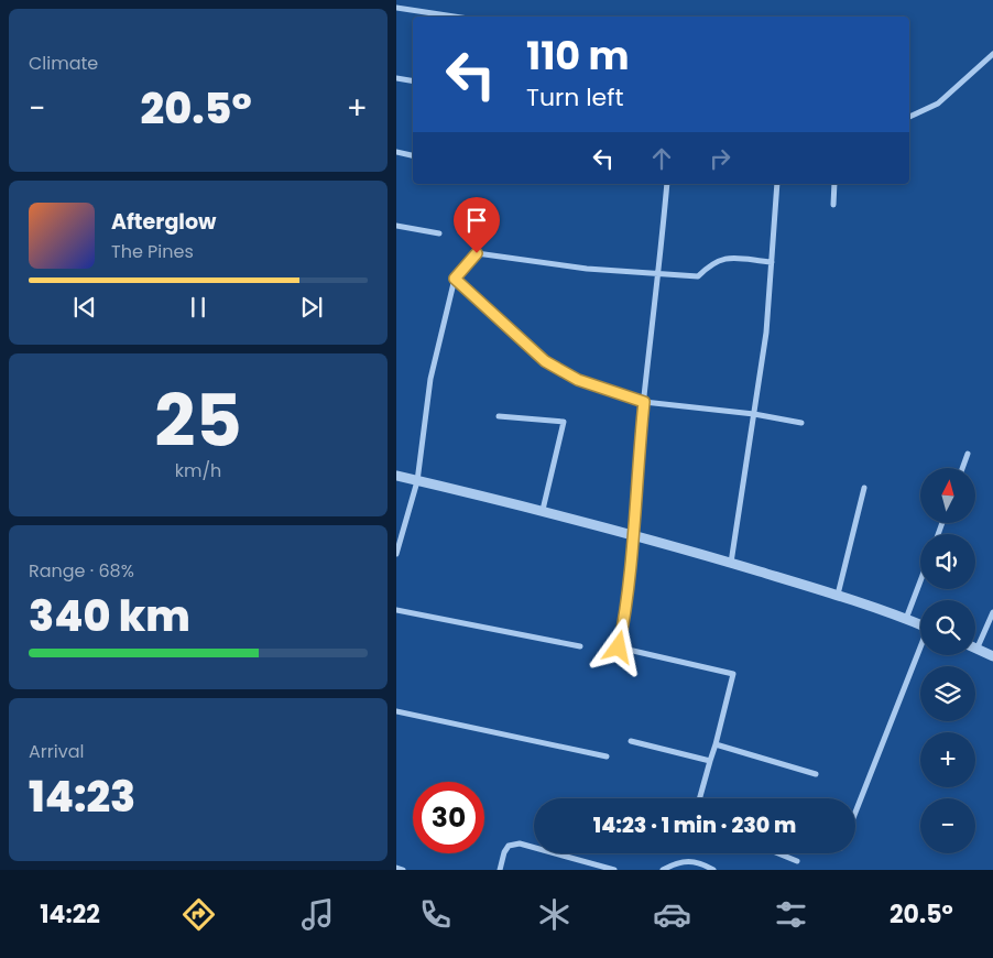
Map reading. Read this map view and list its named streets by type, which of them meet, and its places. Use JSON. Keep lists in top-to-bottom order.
{
  "north": "top",
  "page": {
    "tile": [
      "Climate",
      ["25", "km/h"],
      ["Range · 68%", "340 km"],
      ["Arrival", "14:23"]
    ],
    "turn": ["110 m", "Turn left"],
    "heat": ["−", "20.5°", "+"],
    "song": ["Afterglow", "The Pines"],
    "map_buttons": ["+", "−"],
    "limit": "30",
    "trip": "14:23 · 1 min · 230 m",
    "tabs": ["14:22", "20.5°"]
  }
}
